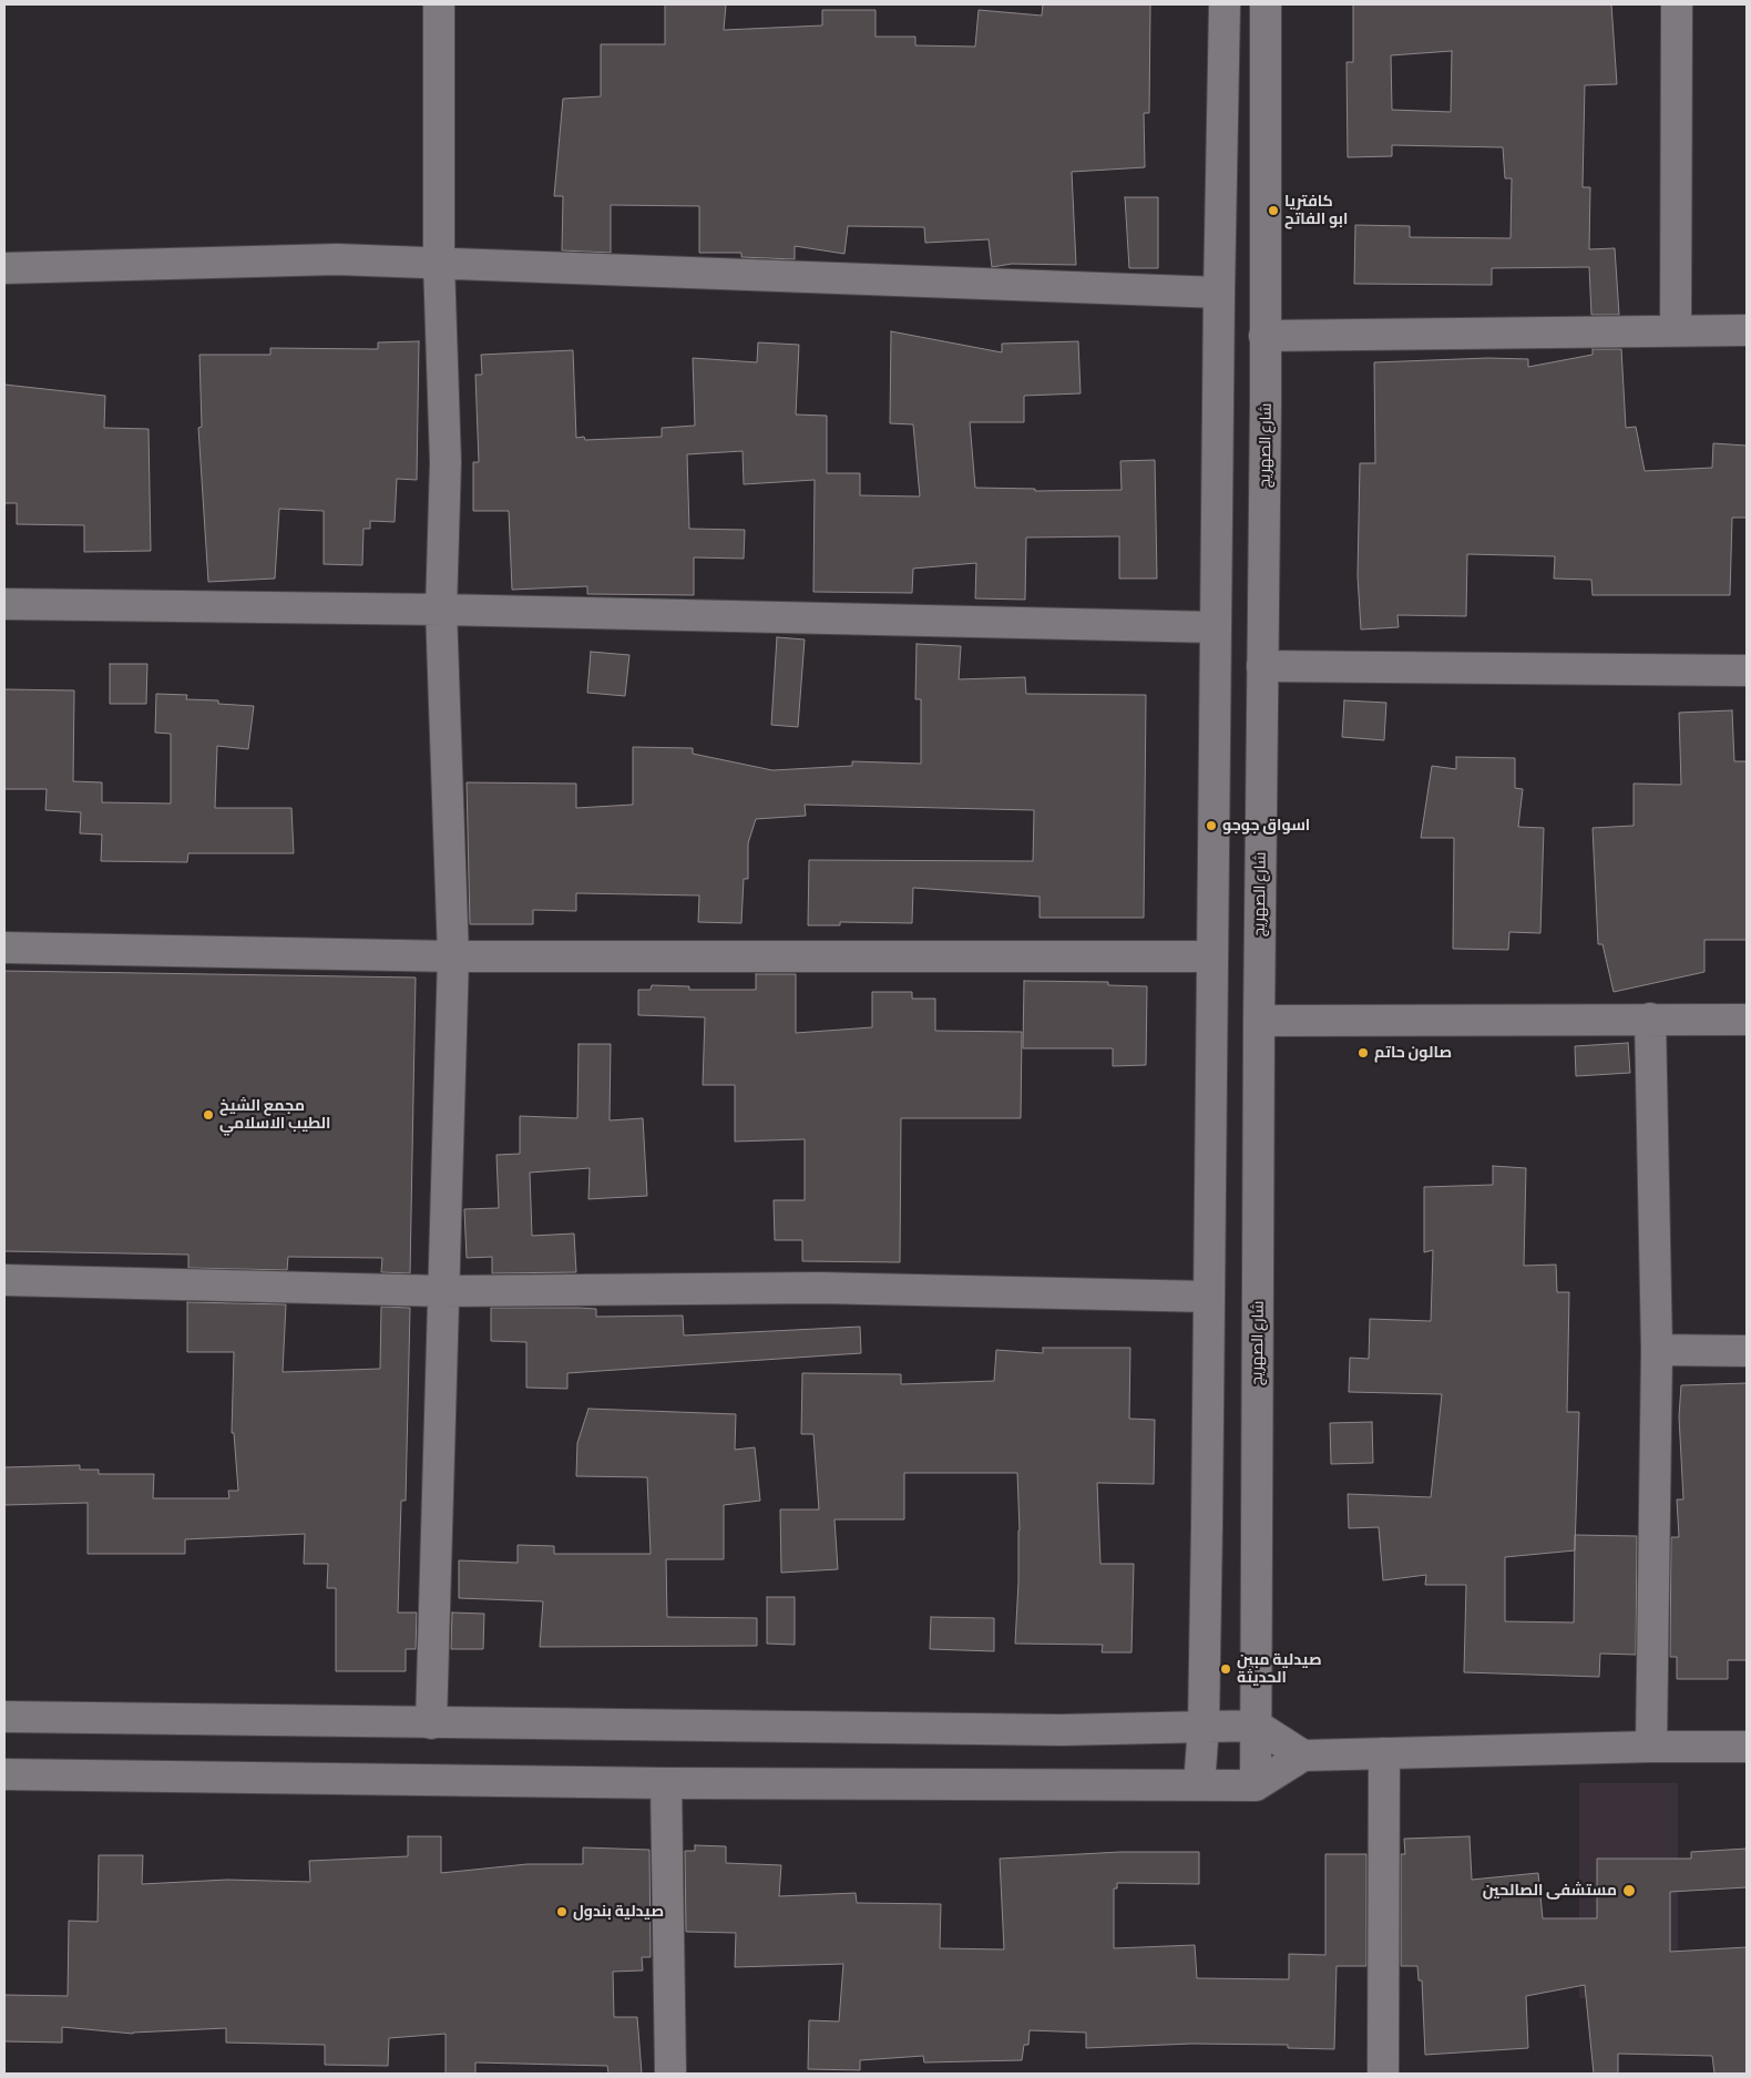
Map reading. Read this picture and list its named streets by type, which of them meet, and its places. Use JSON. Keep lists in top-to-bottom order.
{
  "streets": {
    "street": ["شارع الصهريج"]
  },
  "places": [
    "كافتريا ابو الفاتح",
    "اسواق جوجو",
    "صالون حاتم",
    "مجمع الشيخ الطيب الاسلامي",
    "صيدلية مبين الحديثة",
    "مستشفى الصالحين",
    "صيدلية بندول"
  ]
}
